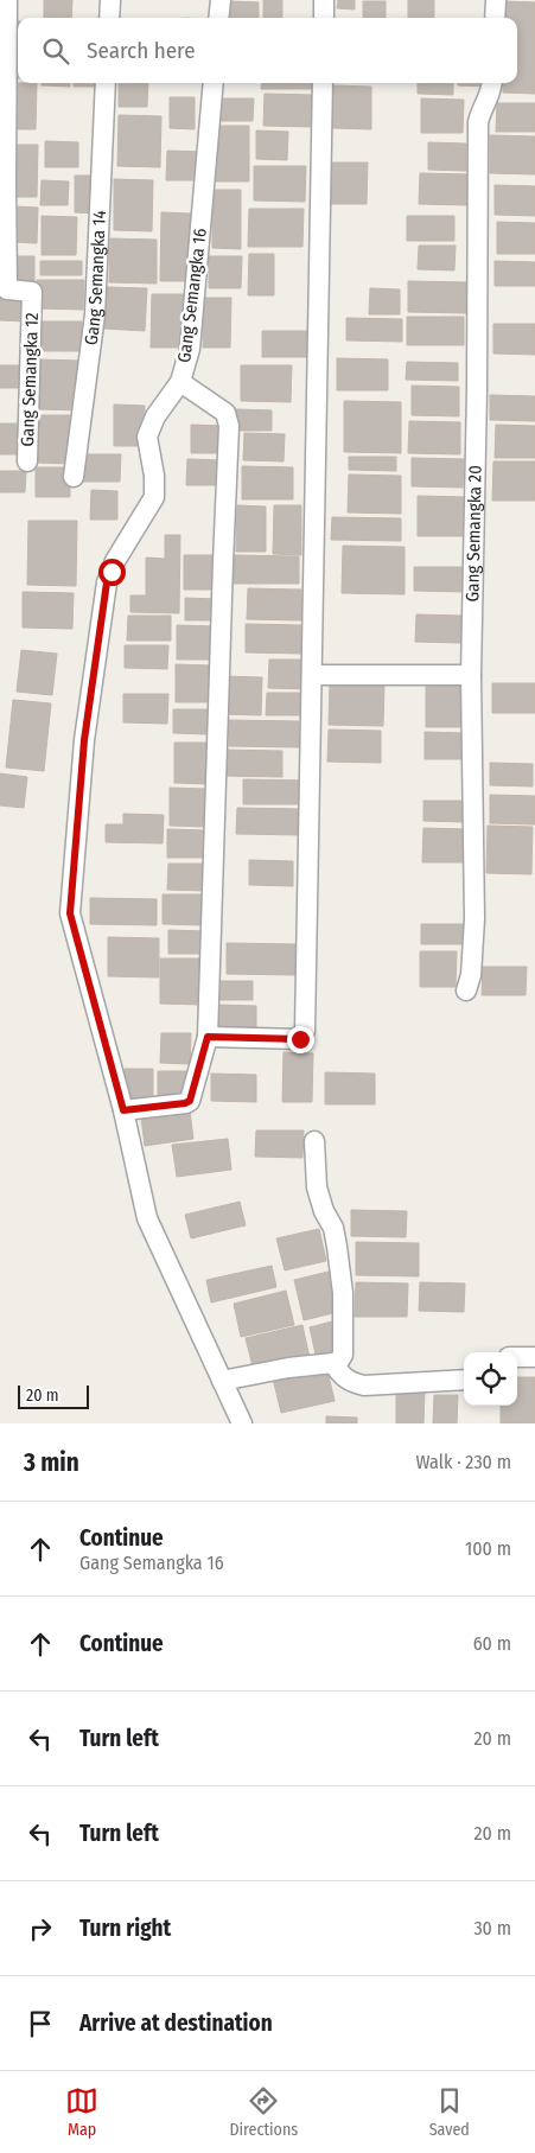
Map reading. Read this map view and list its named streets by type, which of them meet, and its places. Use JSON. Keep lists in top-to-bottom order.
{
  "streets": {
    "street": [
      "Gang Semangka 14",
      "Gang Semangka 16",
      "Gang Semangka 12",
      "Gang Semangka 20"
    ]
  },
  "scale_bar": "20 m",
  "page": {
    "search": "Search here",
    "scale": "20 m",
    "heading": ["3 min", "Walk · 230 m"],
    "list": [
      ["Continue", "Gang Semangka 16", "100 m"],
      ["Continue", "60 m"],
      ["Turn left", "20 m"],
      ["Turn left", "20 m"],
      ["Turn right", "30 m"],
      "Arrive at destination"
    ],
    "nav": ["Map", "Directions", "Saved"]
  }
}
